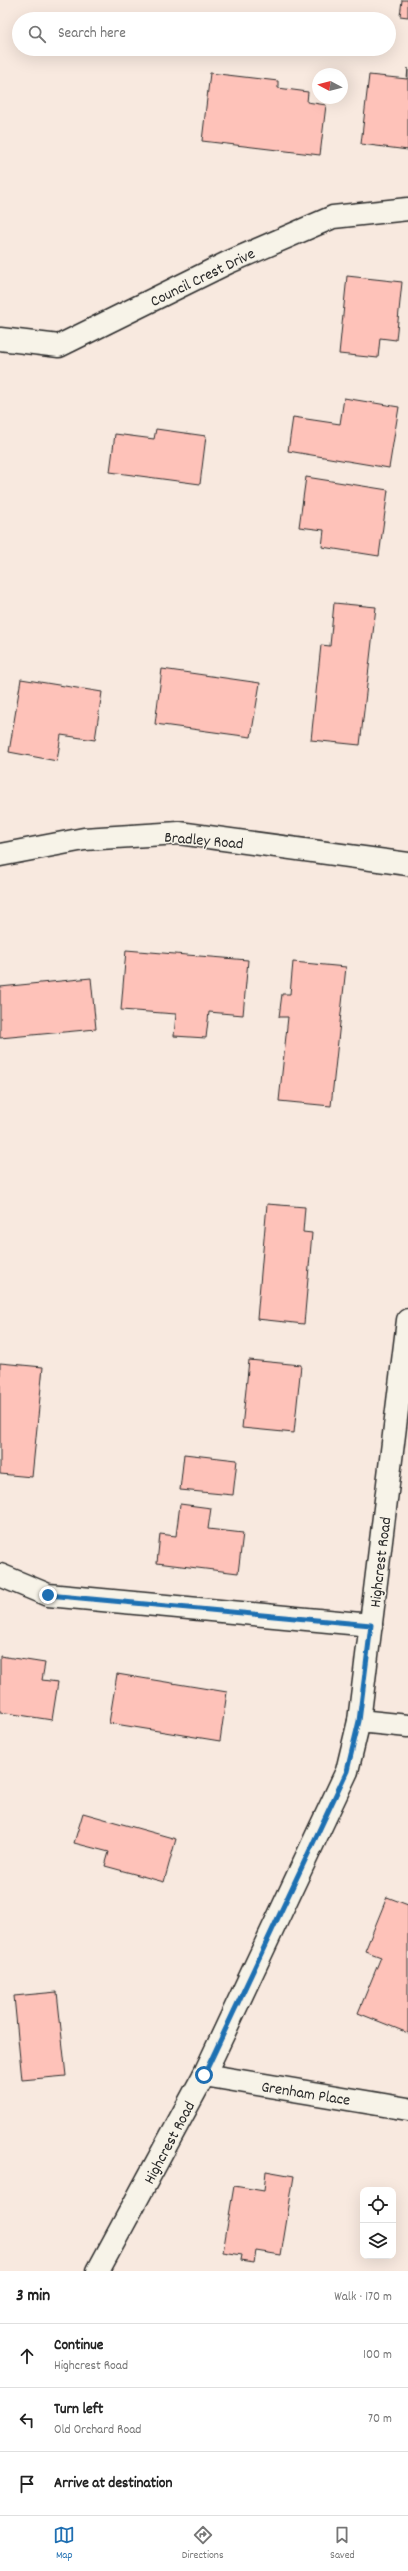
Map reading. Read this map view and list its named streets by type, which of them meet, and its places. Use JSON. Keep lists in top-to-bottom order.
{
  "streets": {
    "street": [
      "Council Crest Drive",
      "Bradley Road",
      "Highcrest Road",
      "Grenham Place"
    ]
  },
  "crossings": [
    ["Highcrest Road", "Grenham Place"]
  ],
  "north": "left",
  "page": {
    "search": "Search here",
    "heading": ["3 min", "Walk · 170 m"],
    "list": [
      ["Continue", "Highcrest Road", "100 m"],
      ["Turn left", "Old Orchard Road", "70 m"],
      "Arrive at destination"
    ],
    "nav": ["Map", "Directions", "Saved"]
  }
}
